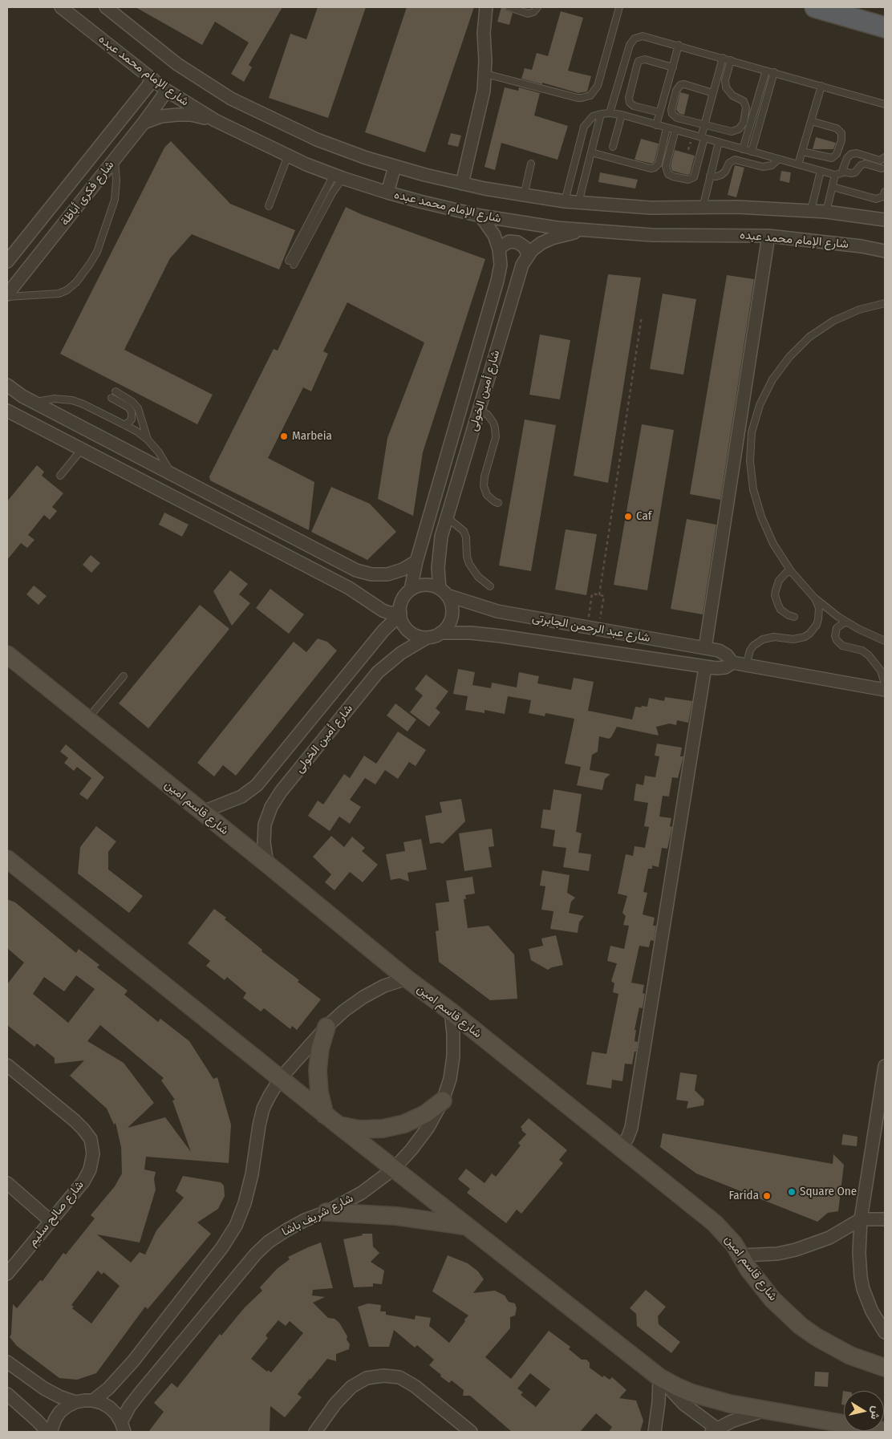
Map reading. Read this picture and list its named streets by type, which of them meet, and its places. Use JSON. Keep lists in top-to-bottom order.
{
  "streets": {
    "main road": ["شارع قاسم امين"],
    "street": [
      "شارع الإمام محمد عبده",
      "شارع فكرى أباظة",
      "شارع أمين الخولى",
      "شارع عبد الرحمن الجابرتى",
      "شارع صالح سليم",
      "شارع شريف باشا"
    ]
  },
  "crossings": [
    ["شارع الإمام محمد عبده", "شارع فكرى أباظة"],
    ["شارع الإمام محمد عبده", "شارع أمين الخولى"],
    ["شارع أمين الخولى", "شارع عبد الرحمن الجابرتى"],
    ["شارع أمين الخولى", "شارع قاسم امين"],
    ["شارع قاسم امين", "شارع شريف باشا"]
  ],
  "places": [
    "Marbeia",
    "Caf",
    "Square One",
    "Farida"
  ],
  "north": "right"
}
